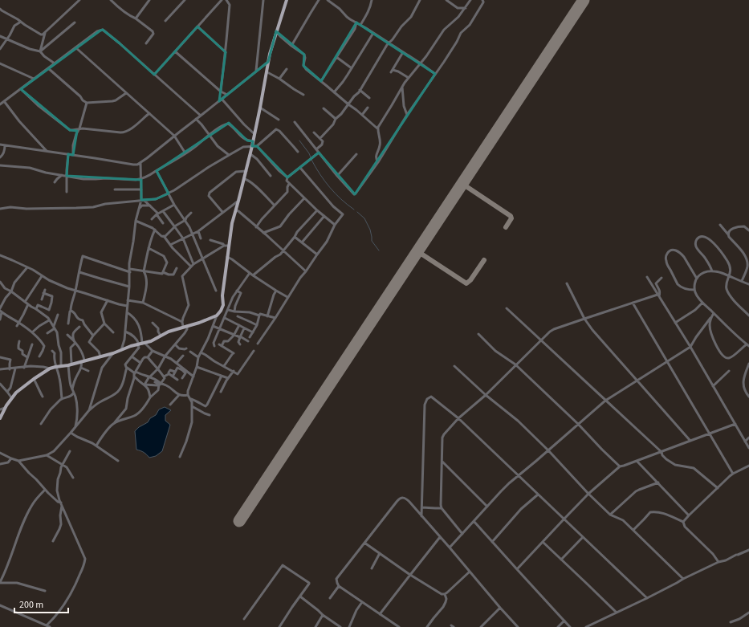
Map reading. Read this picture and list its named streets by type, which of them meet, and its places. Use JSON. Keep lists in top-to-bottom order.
{
  "scale_bar": "200 m"
}
